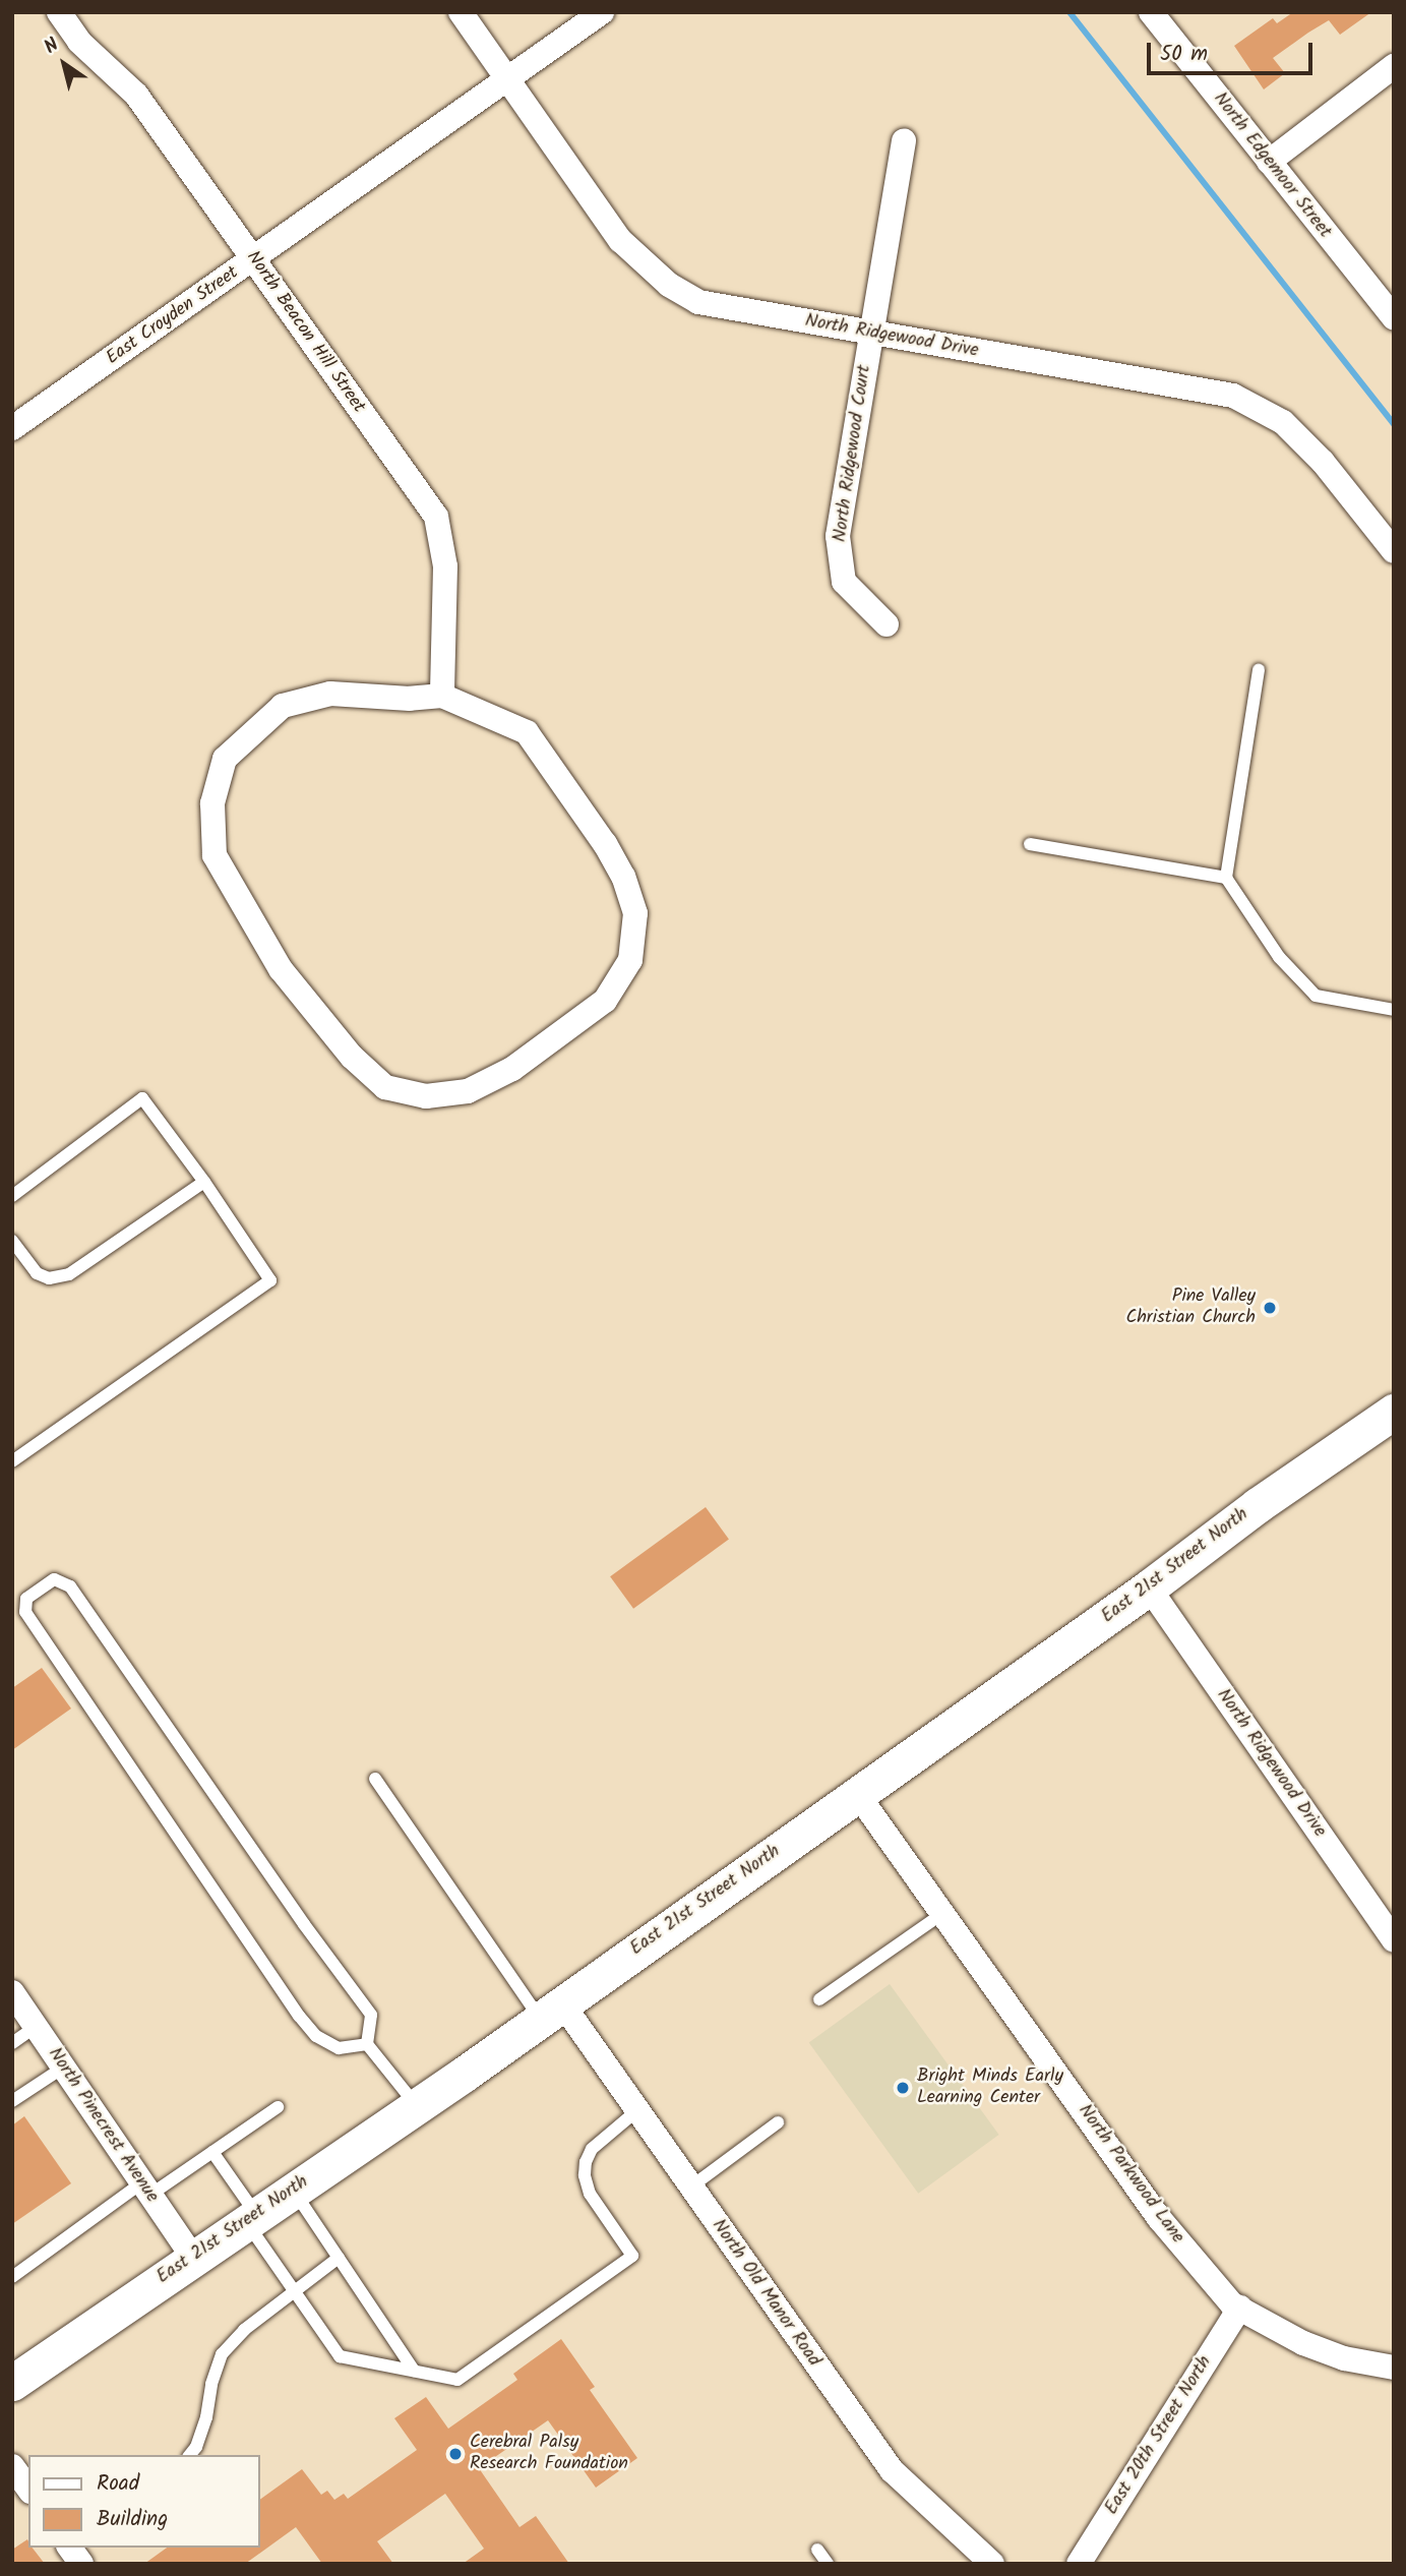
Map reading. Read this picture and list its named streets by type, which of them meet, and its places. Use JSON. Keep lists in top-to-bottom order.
{
  "streets": {
    "main road": ["East 21st Street North"],
    "street": [
      "North Edgemoor Street",
      "East Croyden Street",
      "North Beacon Hill Street",
      "North Ridgewood Drive",
      "North Ridgewood Court",
      "North Pinecrest Avenue",
      "North Parkwood Lane",
      "North Old Manor Road",
      "East 20th Street North"
    ]
  },
  "crossings": [
    ["East Croyden Street", "North Beacon Hill Street"],
    ["East Croyden Street", "North Ridgewood Drive"],
    ["North Ridgewood Drive", "North Ridgewood Court"],
    ["North Ridgewood Drive", "East 21st Street North"],
    ["East 21st Street North", "North Pinecrest Avenue"],
    ["East 21st Street North", "North Parkwood Lane"],
    ["East 21st Street North", "North Old Manor Road"],
    ["North Parkwood Lane", "East 20th Street North"]
  ],
  "places": ["Pine Valley Christian Church", "Bright Minds Early Learning Center", "Cerebral Palsy Research Foundation"],
  "legend": ["Road", "Building"],
  "scale_bar": "50 m",
  "north": "top left"
}
